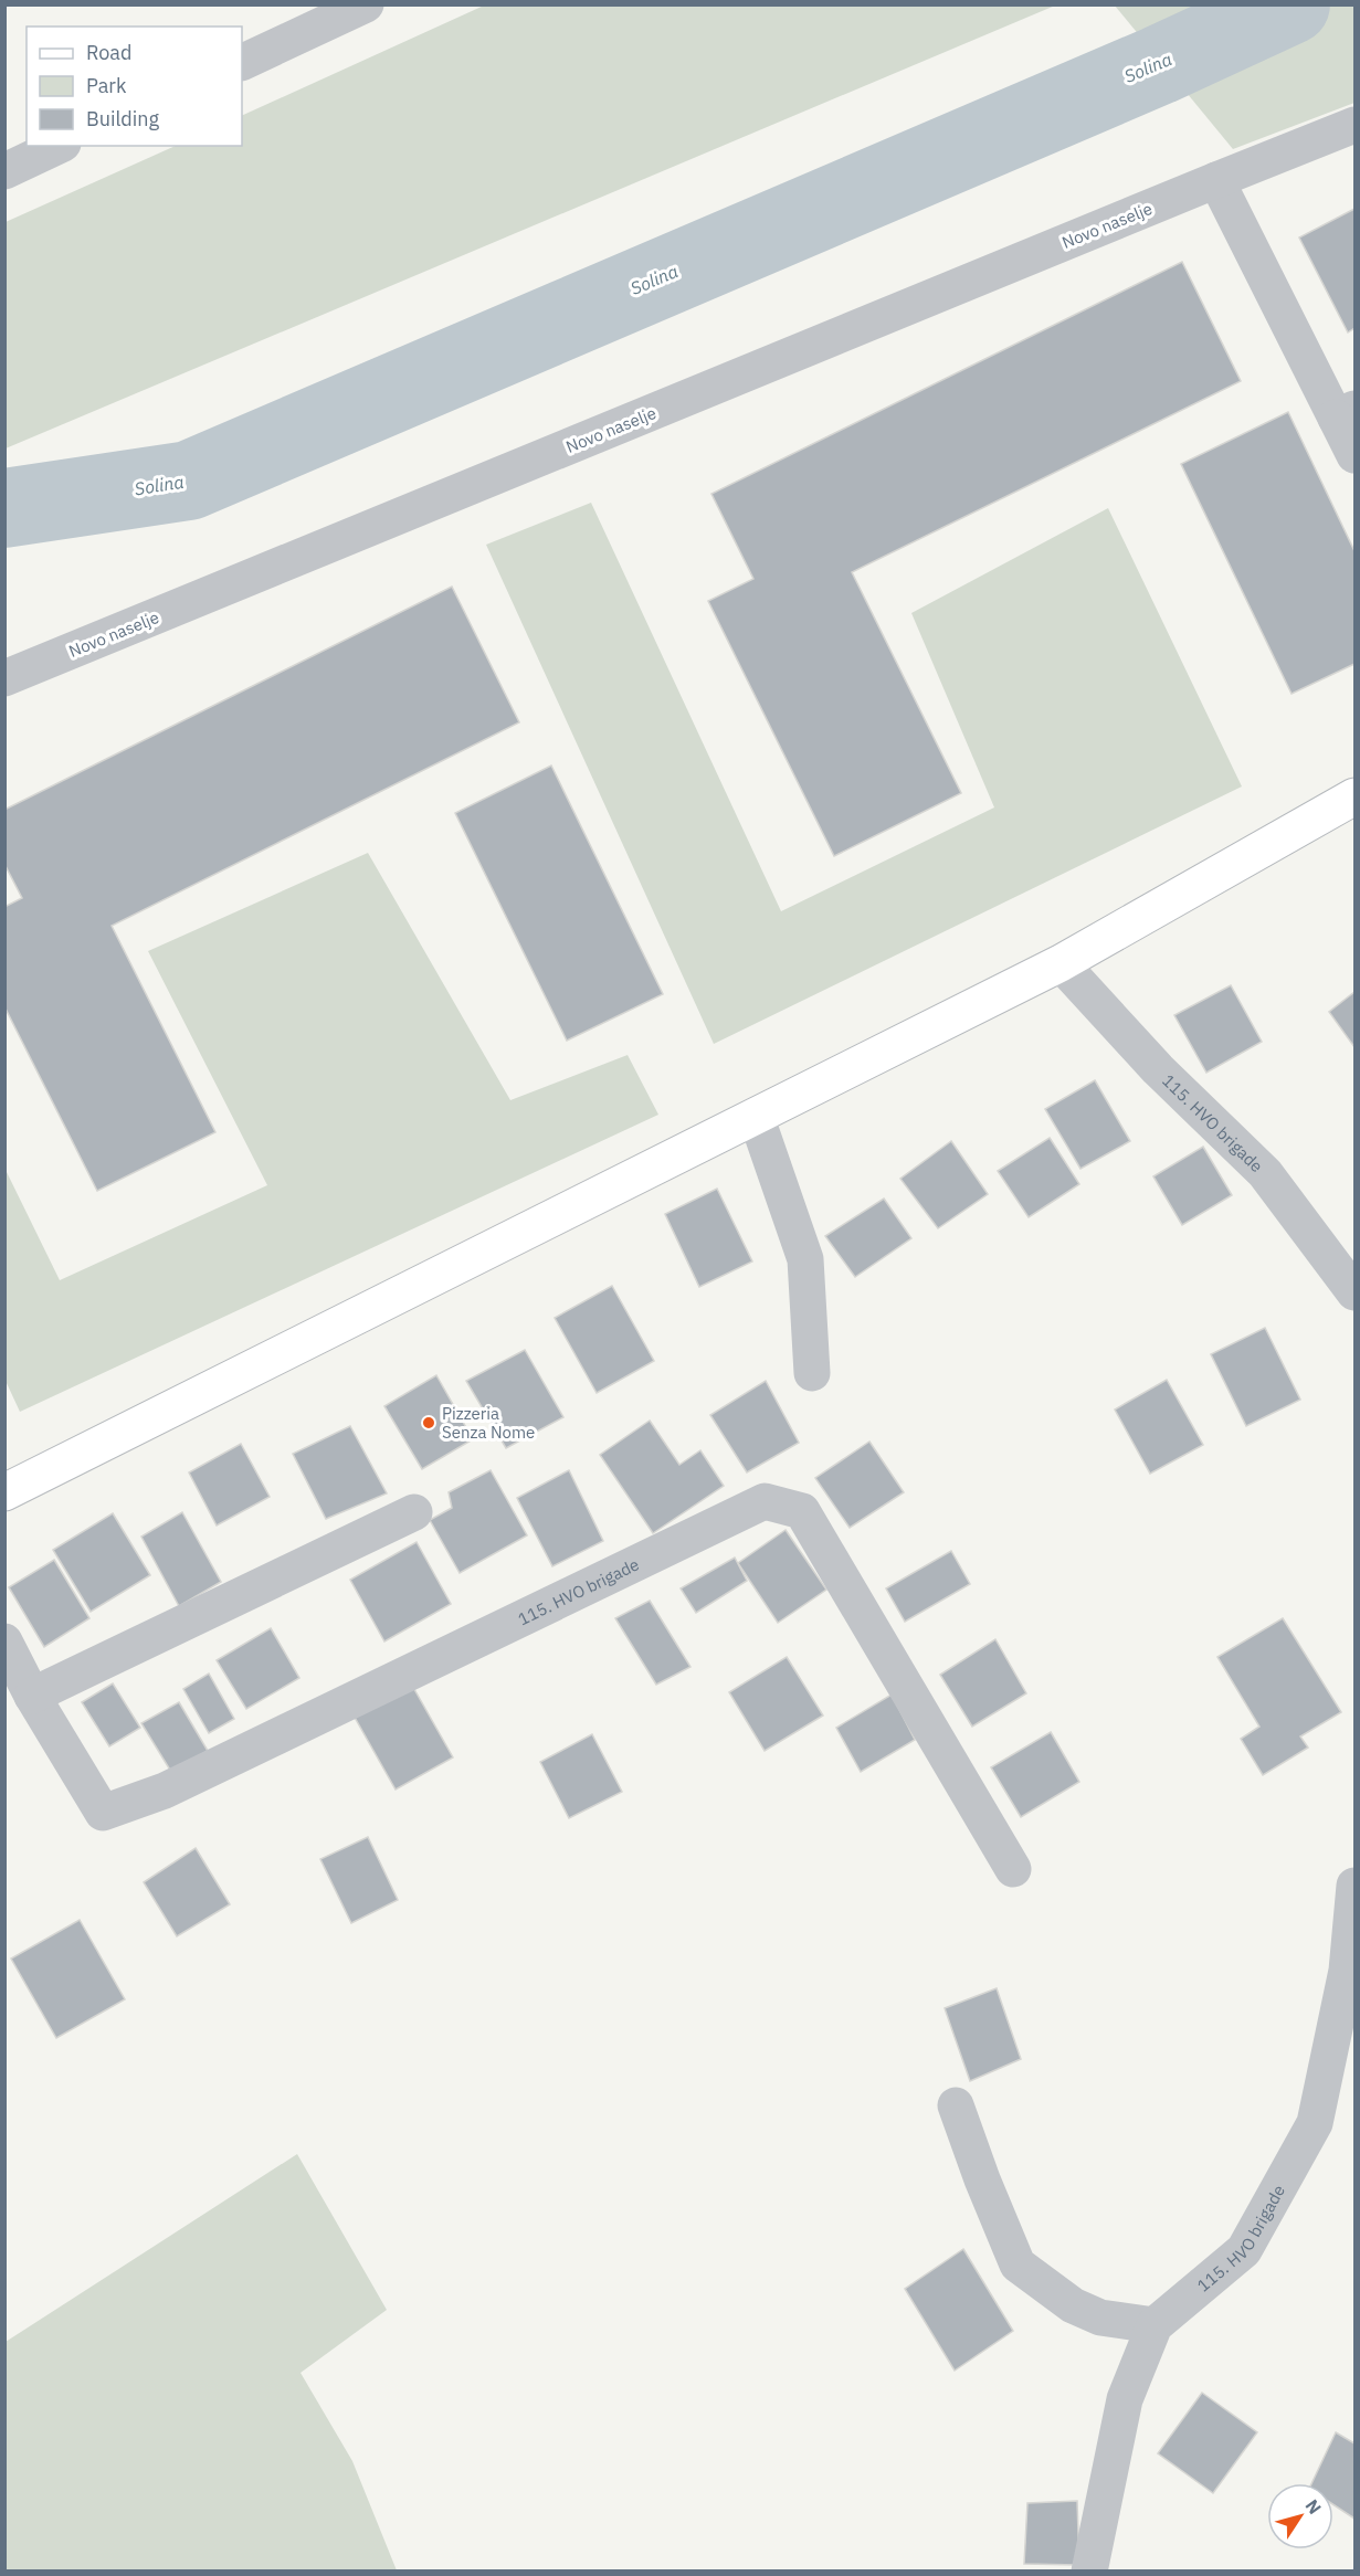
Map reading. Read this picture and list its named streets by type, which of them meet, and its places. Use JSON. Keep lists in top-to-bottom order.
{
  "streets": {
    "street": ["Novo naselje", "115. HVO brigade"]
  },
  "water": ["Solina"],
  "places": ["Pizzeria Senza Nome"],
  "legend": ["Road", "Park", "Building"],
  "north": "top right"
}
